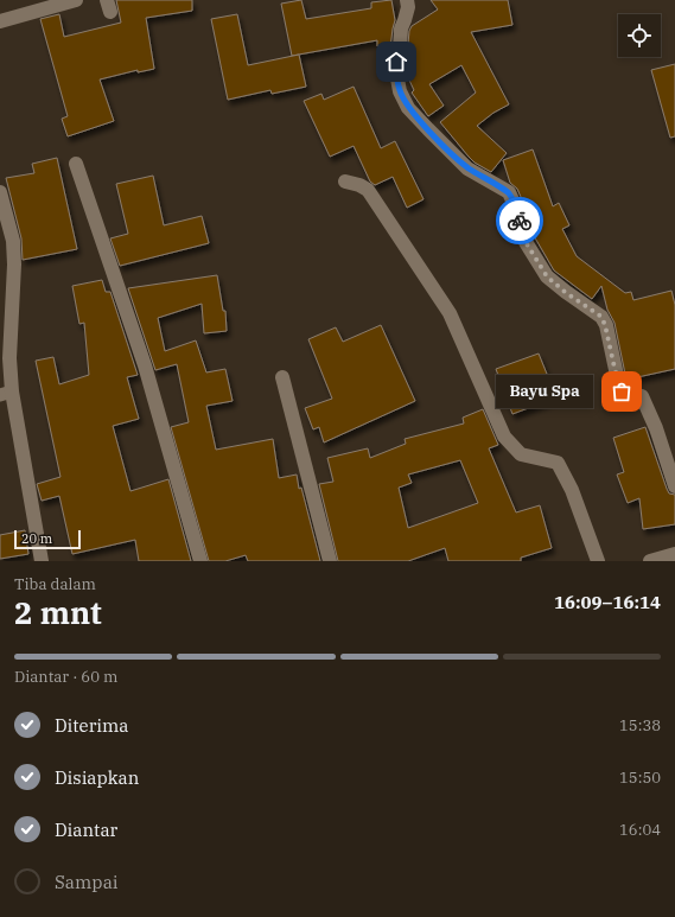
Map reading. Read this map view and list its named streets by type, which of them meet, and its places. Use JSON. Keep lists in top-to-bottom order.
{
  "places": ["Bayu Spa"],
  "scale_bar": "20 m",
  "page": {
    "bubble": "Bayu Spa",
    "scale": "20 m",
    "heading": ["2 mnt", "Tiba dalam", "16:09–16:14"],
    "bar": "Diantar · 60 m",
    "list": [
      ["Diterima", "15:38"],
      ["Disiapkan", "15:50"],
      ["Diantar", "16:04"],
      "Sampai"
    ]
  }
}
